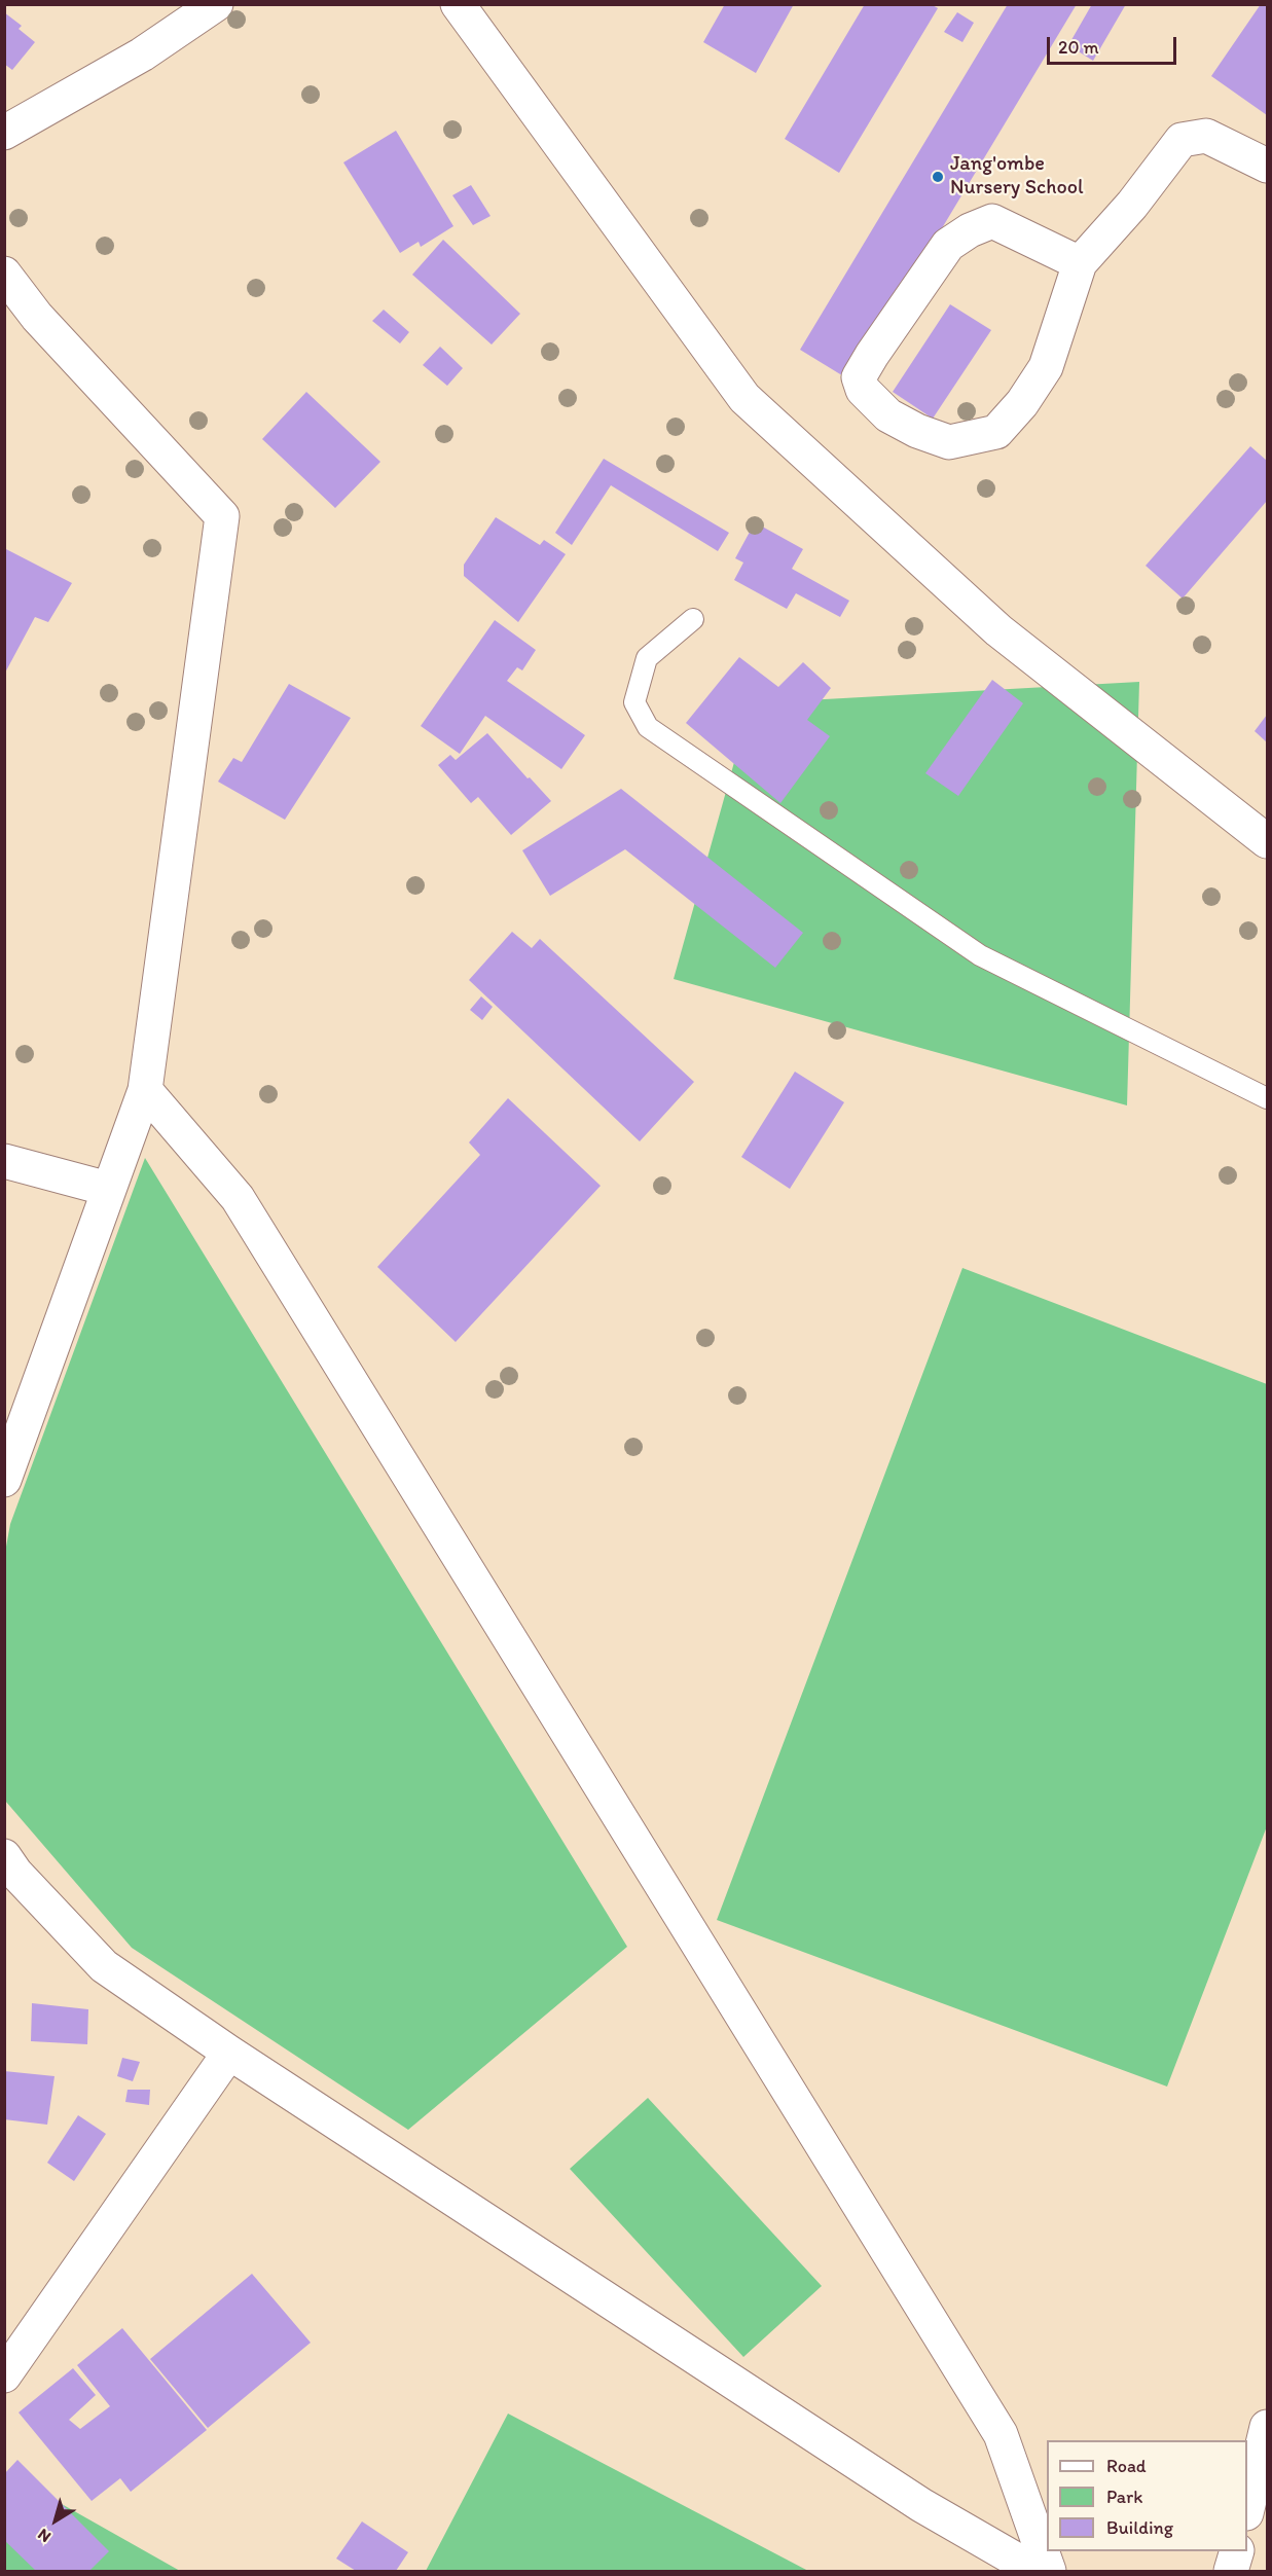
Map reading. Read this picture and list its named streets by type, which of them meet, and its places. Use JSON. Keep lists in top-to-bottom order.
{
  "places": ["Jang'ombe Nursery School"],
  "legend": ["Road", "Park", "Building"],
  "scale_bar": "20 m",
  "north": "bottom left"
}
